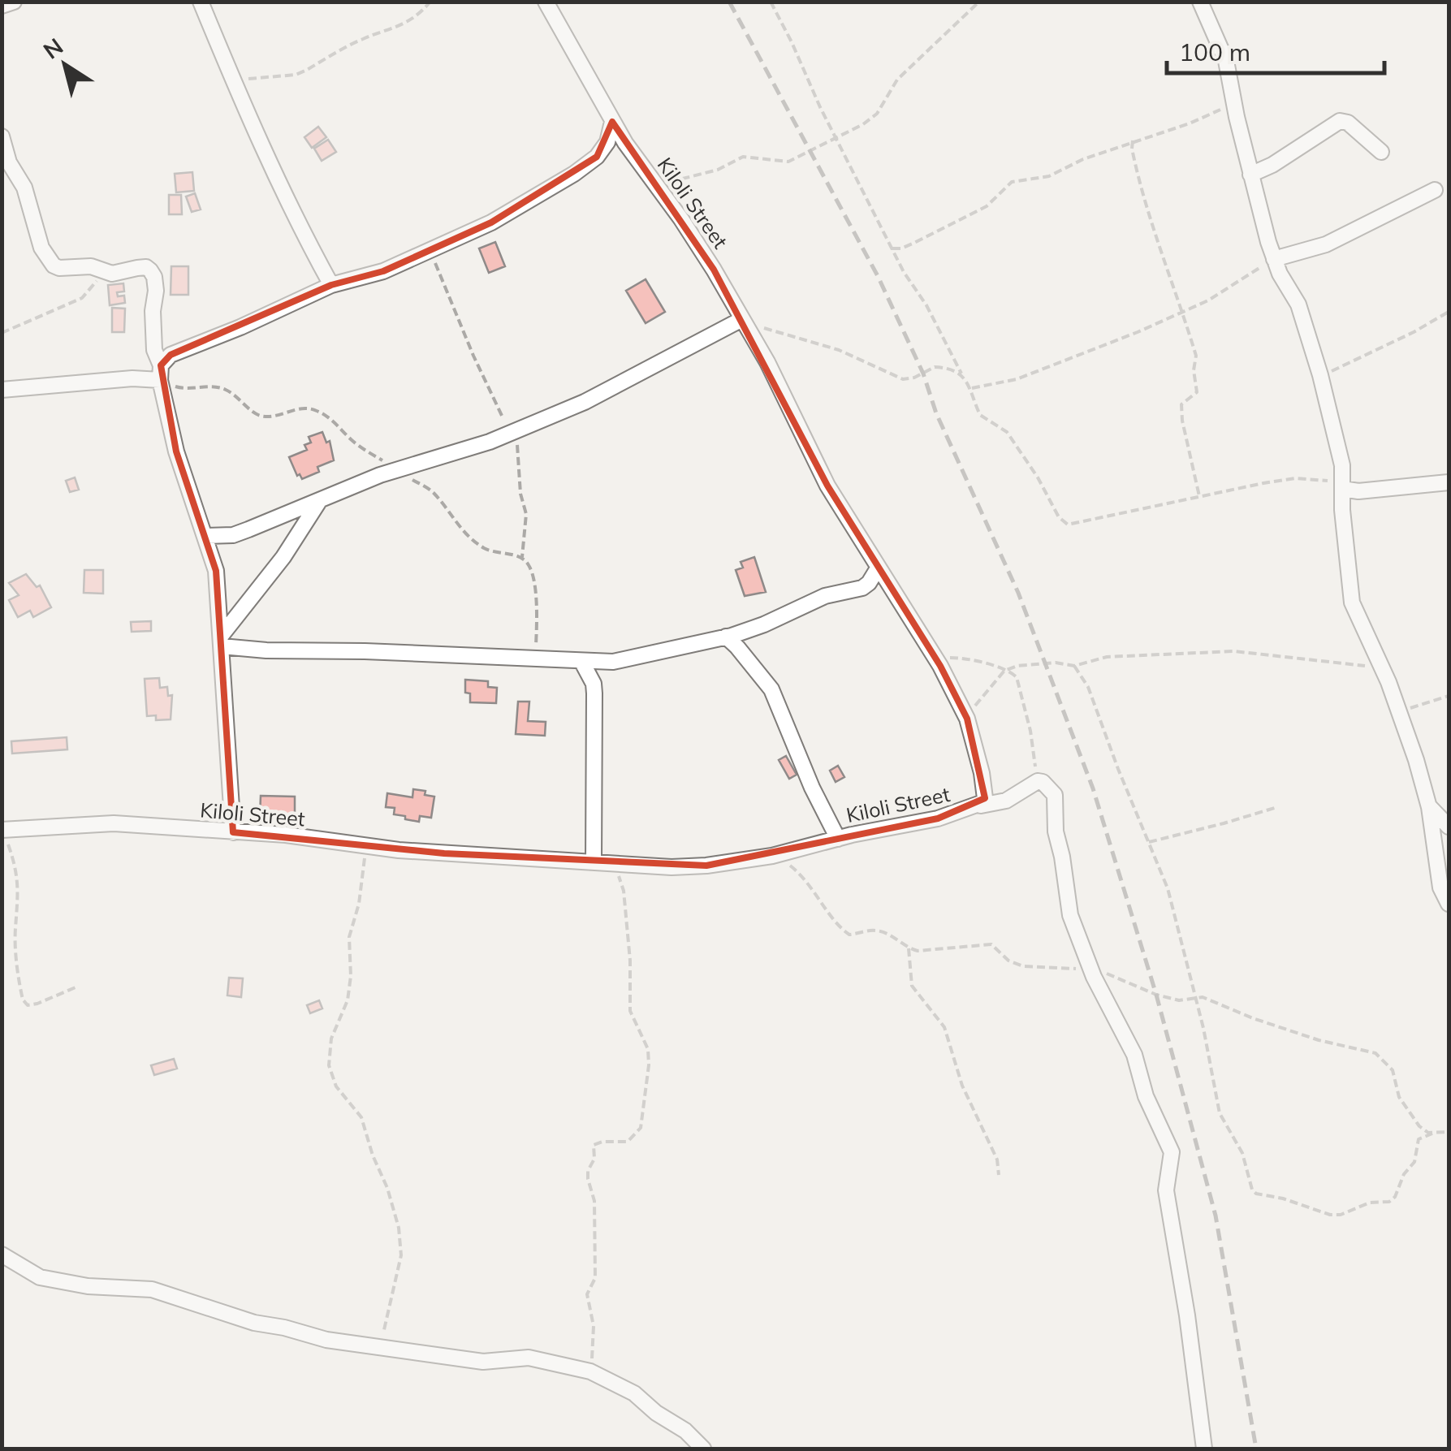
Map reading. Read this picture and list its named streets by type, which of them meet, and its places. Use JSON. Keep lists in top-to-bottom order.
{
  "streets": {
    "street": ["Kiloli Street"]
  },
  "scale_bar": "100 m",
  "north": "top left"
}
